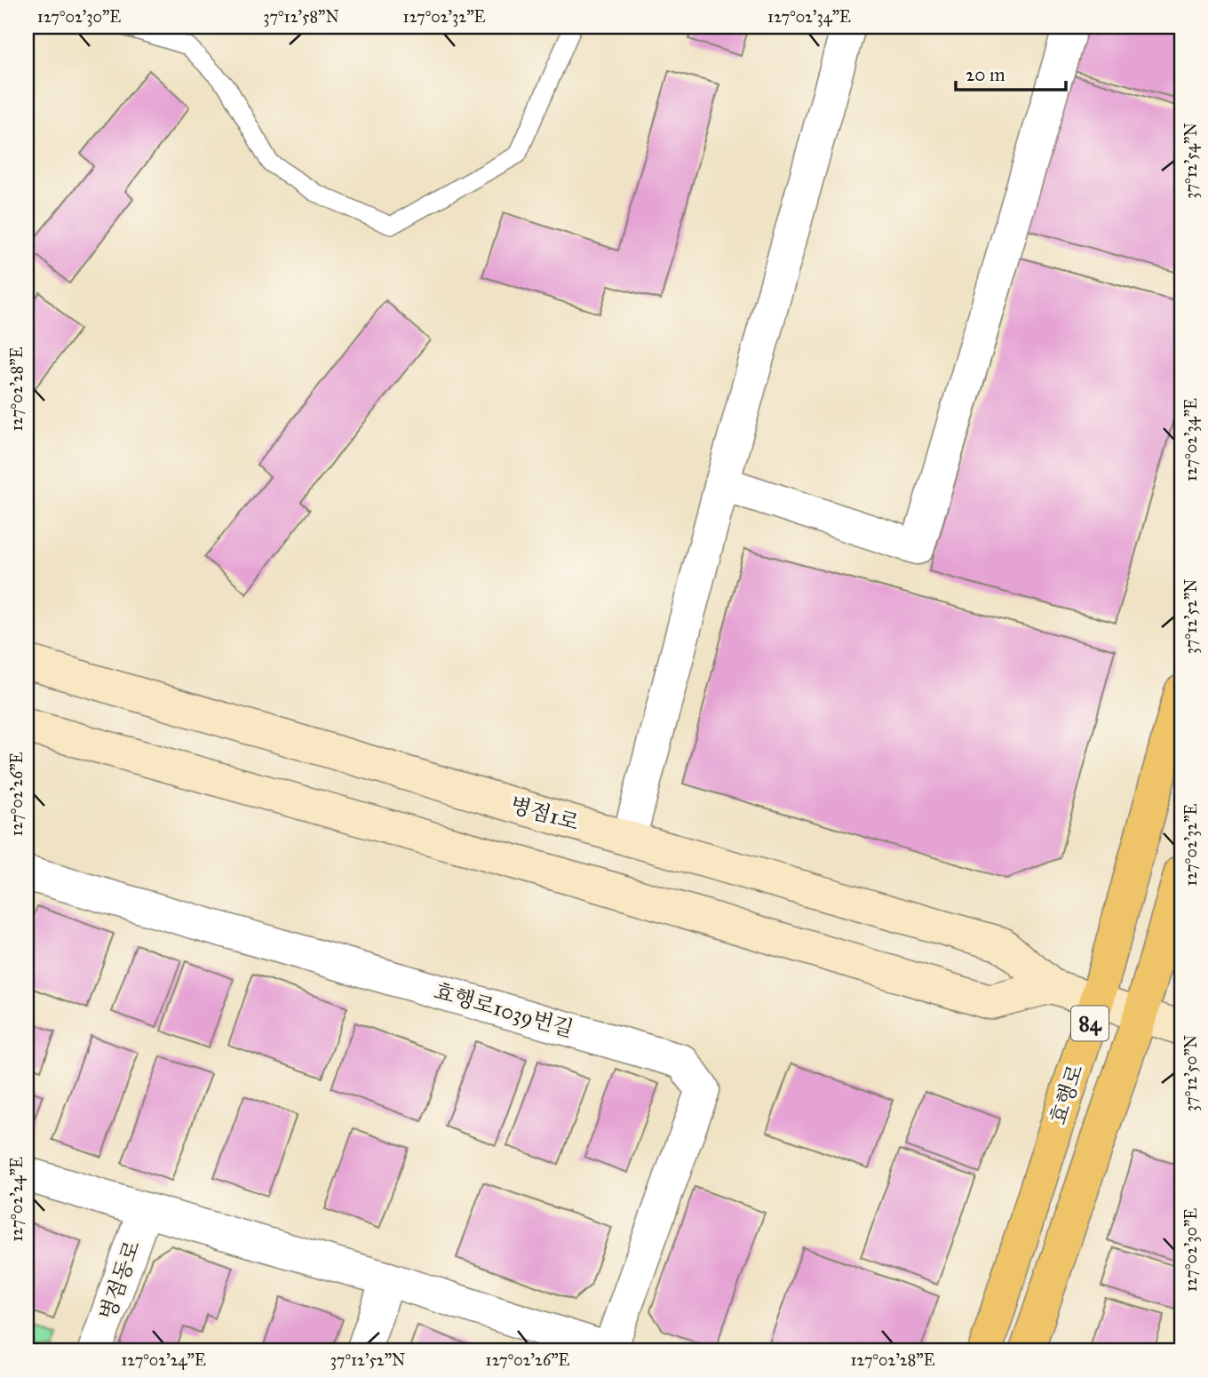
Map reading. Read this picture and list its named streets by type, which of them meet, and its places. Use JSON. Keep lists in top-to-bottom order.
{
  "streets": {
    "main road": ["84", "효행로"],
    "street": ["병점1로", "효행로1039번길", "병점동로"]
  },
  "crossings": [
    ["병점1로", "효행로"],
    ["효행로1039번길", "병점동로"]
  ],
  "scale_bar": "20 m",
  "coordinates": [
    "127°02'30\"E",
    "37°12'58\"N",
    "127°02'32\"E",
    "127°02'34\"E",
    "37°12'54\"N",
    "127°02'28\"E",
    "37°12'52\"N",
    "127°02'26\"E",
    "37°12'50\"N",
    "127°02'24\"E"
  ]
}
